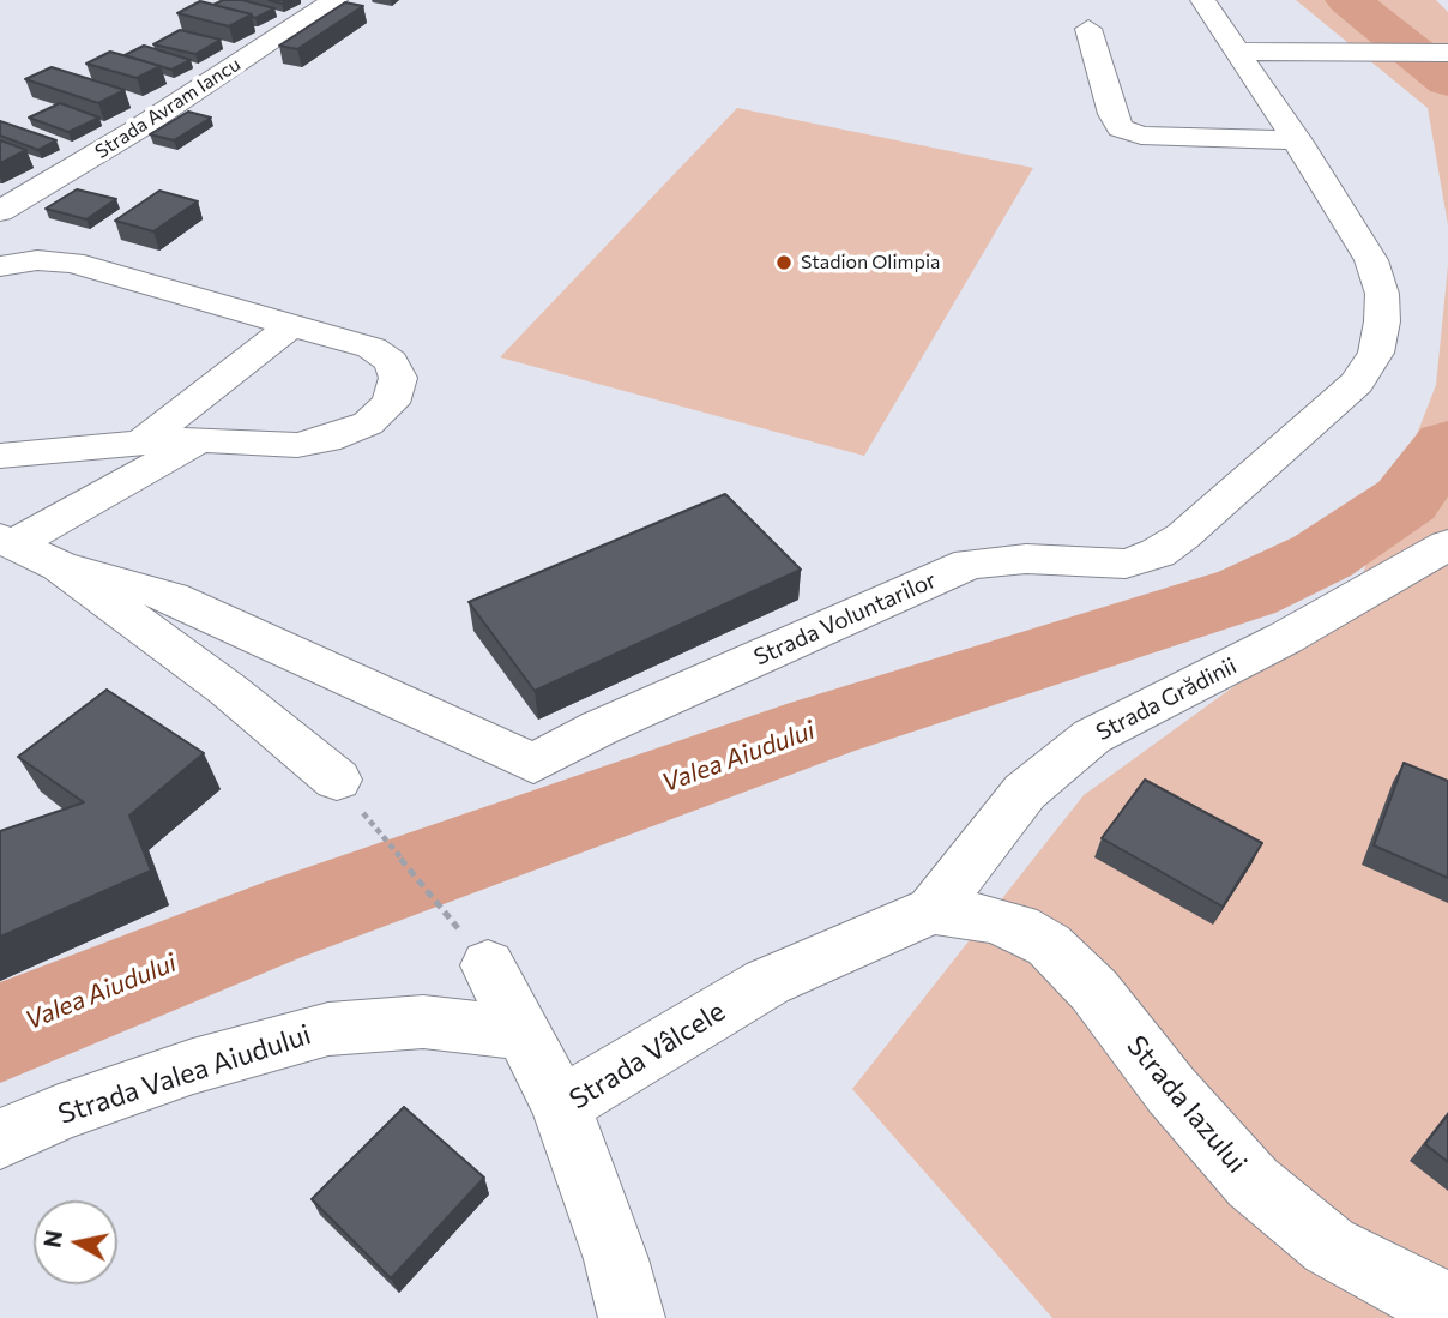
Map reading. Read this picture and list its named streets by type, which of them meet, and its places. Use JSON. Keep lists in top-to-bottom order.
{
  "streets": {
    "street": [
      "Strada Avram Iancu",
      "Strada Voluntarilor",
      "Strada Grădinii",
      "Strada Vâlcele",
      "Strada Valea Aiudului",
      "Strada Iazului"
    ]
  },
  "crossings": [
    ["Strada Grădinii", "Strada Vâlcele"],
    ["Strada Grădinii", "Strada Iazului"],
    ["Strada Vâlcele", "Strada Iazului"]
  ],
  "water": ["Valea Aiudului"],
  "places": ["Stadion Olimpia"],
  "north": "left"
}
